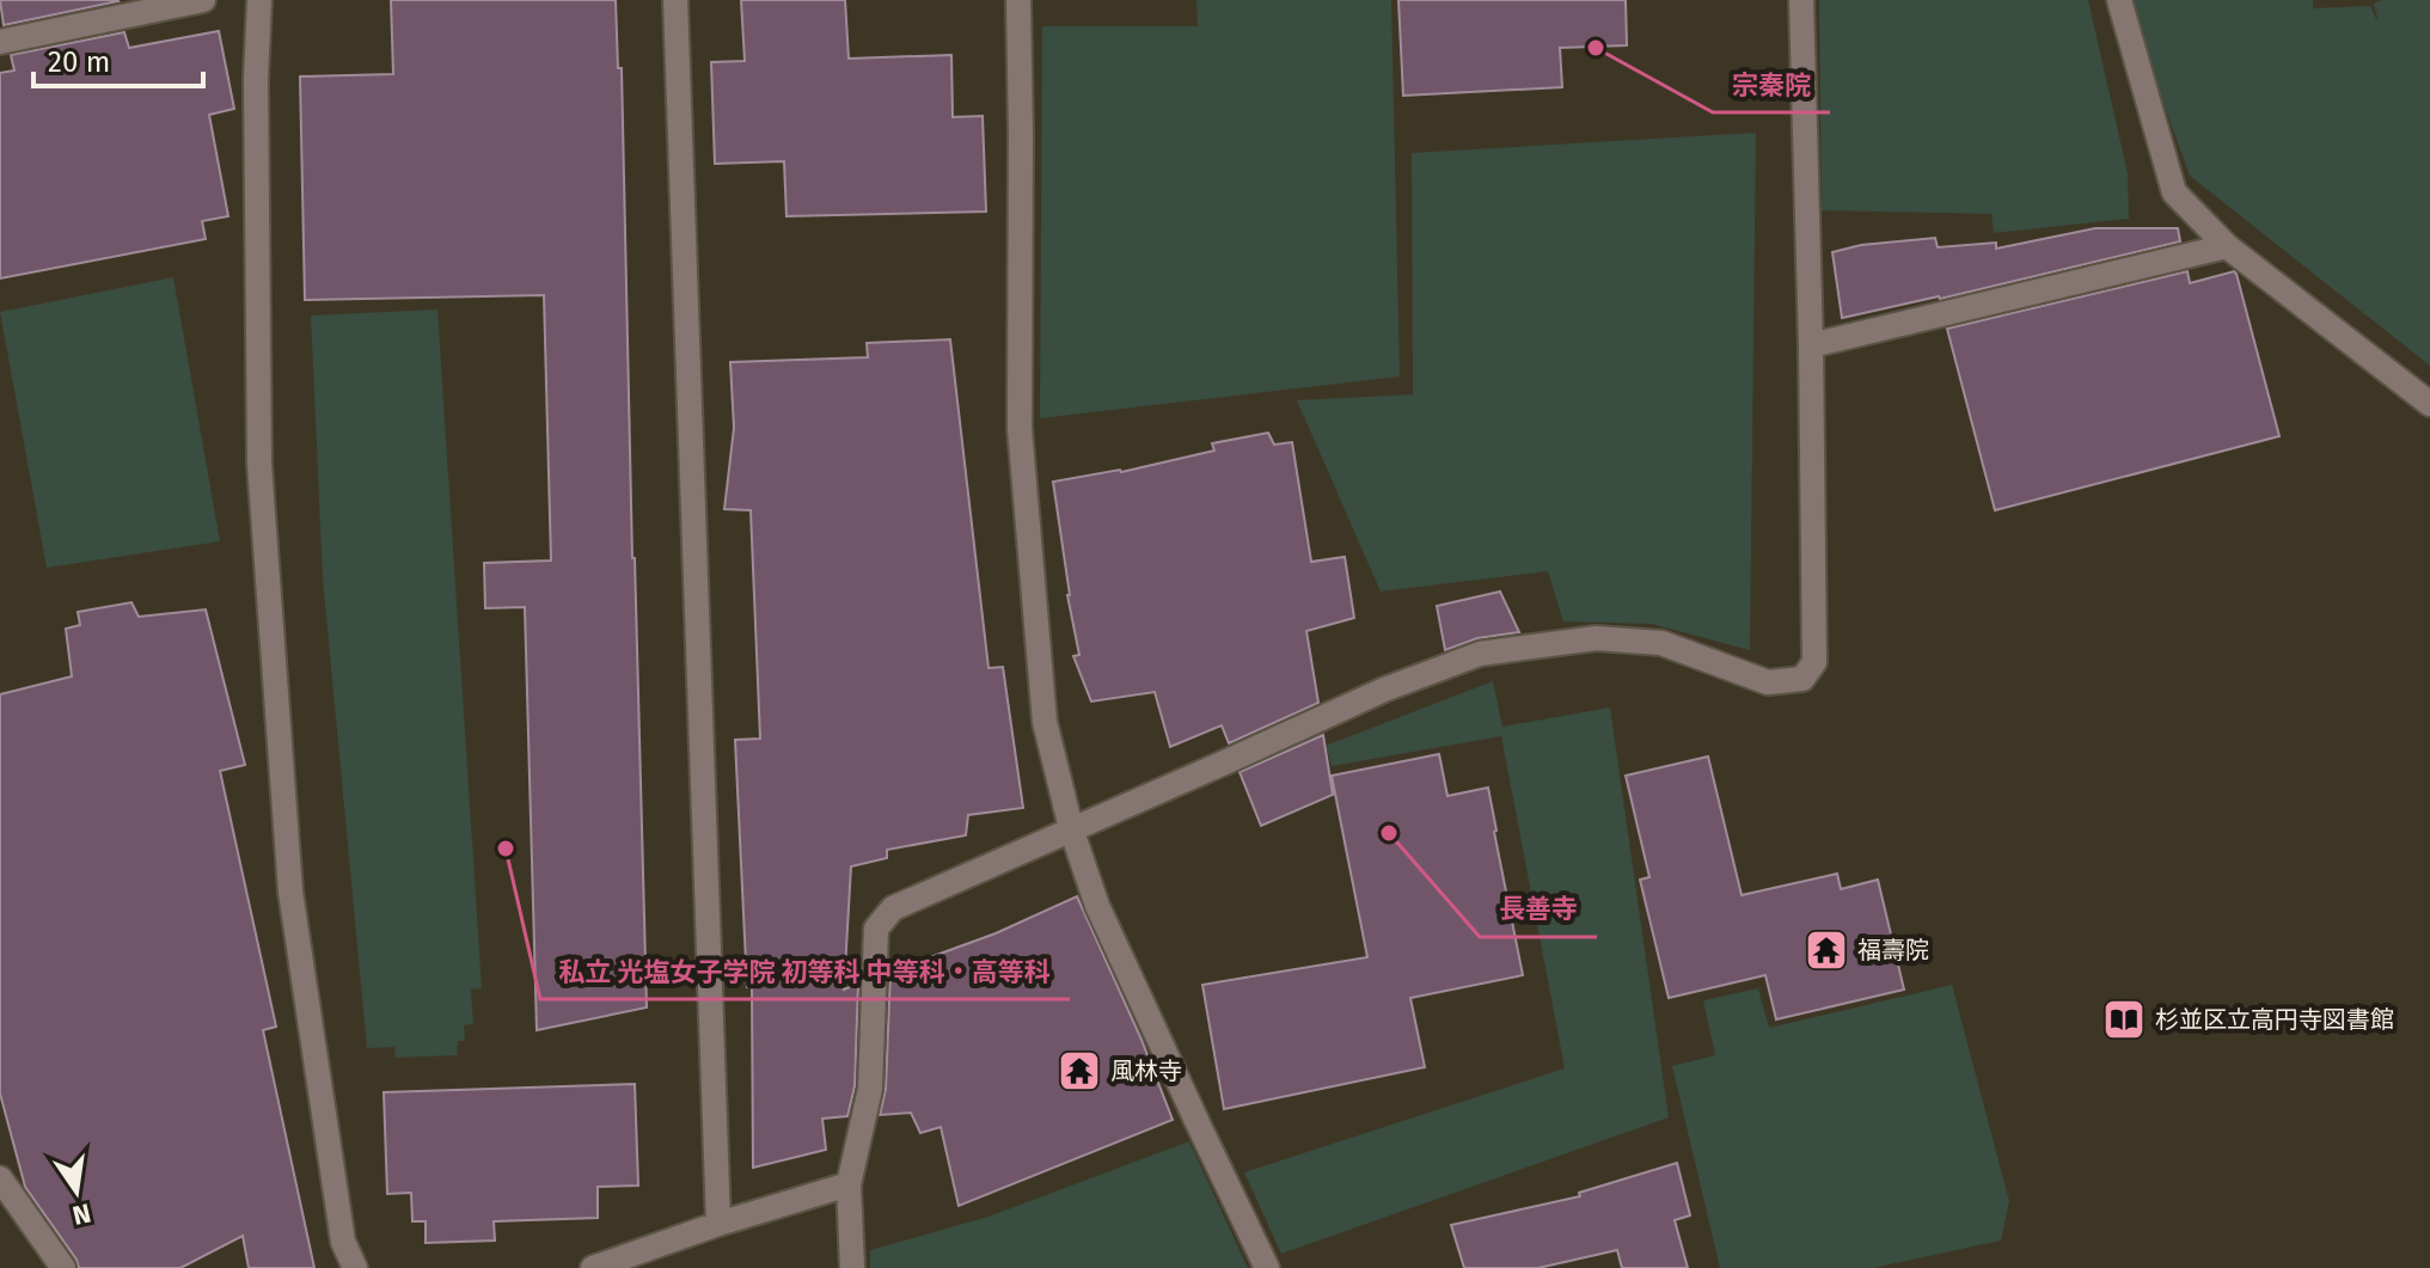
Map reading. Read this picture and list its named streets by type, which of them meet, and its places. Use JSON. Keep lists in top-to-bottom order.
{
  "places": {
    "other": ["宗秦院", "長善寺", "私立 光塩女子学院 初等科 中等科・高等科"],
    "temple": ["福壽院", "風林寺"],
    "library": ["杉並区立高円寺図書館"]
  },
  "scale_bar": "20 m",
  "north": "bottom"
}
